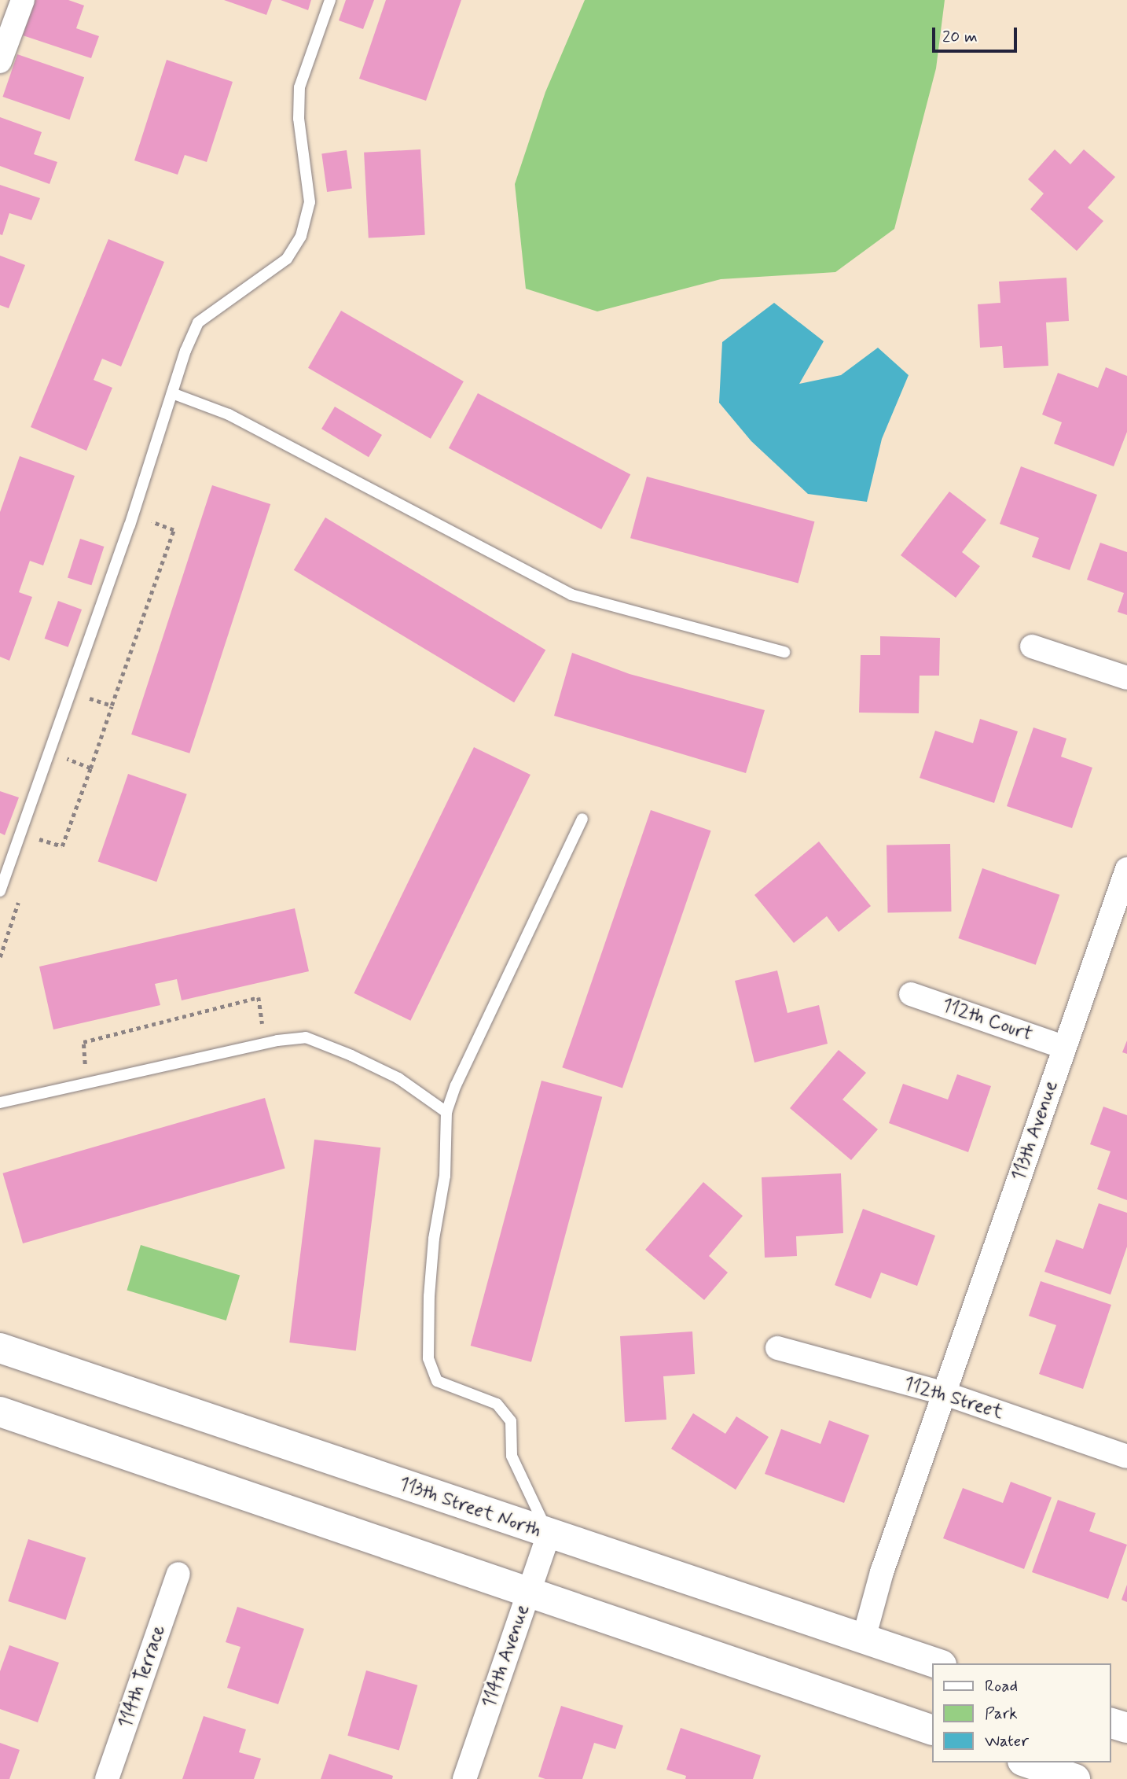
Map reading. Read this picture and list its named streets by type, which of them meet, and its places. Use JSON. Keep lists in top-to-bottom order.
{
  "streets": {
    "main road": ["113th Street North"],
    "street": [
      "112th Court",
      "113th Avenue",
      "112th Street",
      "114th Avenue",
      "114th Terrace"
    ]
  },
  "crossings": [
    ["112th Court", "113th Avenue"],
    ["113th Avenue", "112th Street"],
    ["113th Avenue", "113th Street North"],
    ["113th Street North", "114th Avenue"]
  ],
  "legend": ["Road", "Park", "Water"],
  "scale_bar": "20 m"
}
